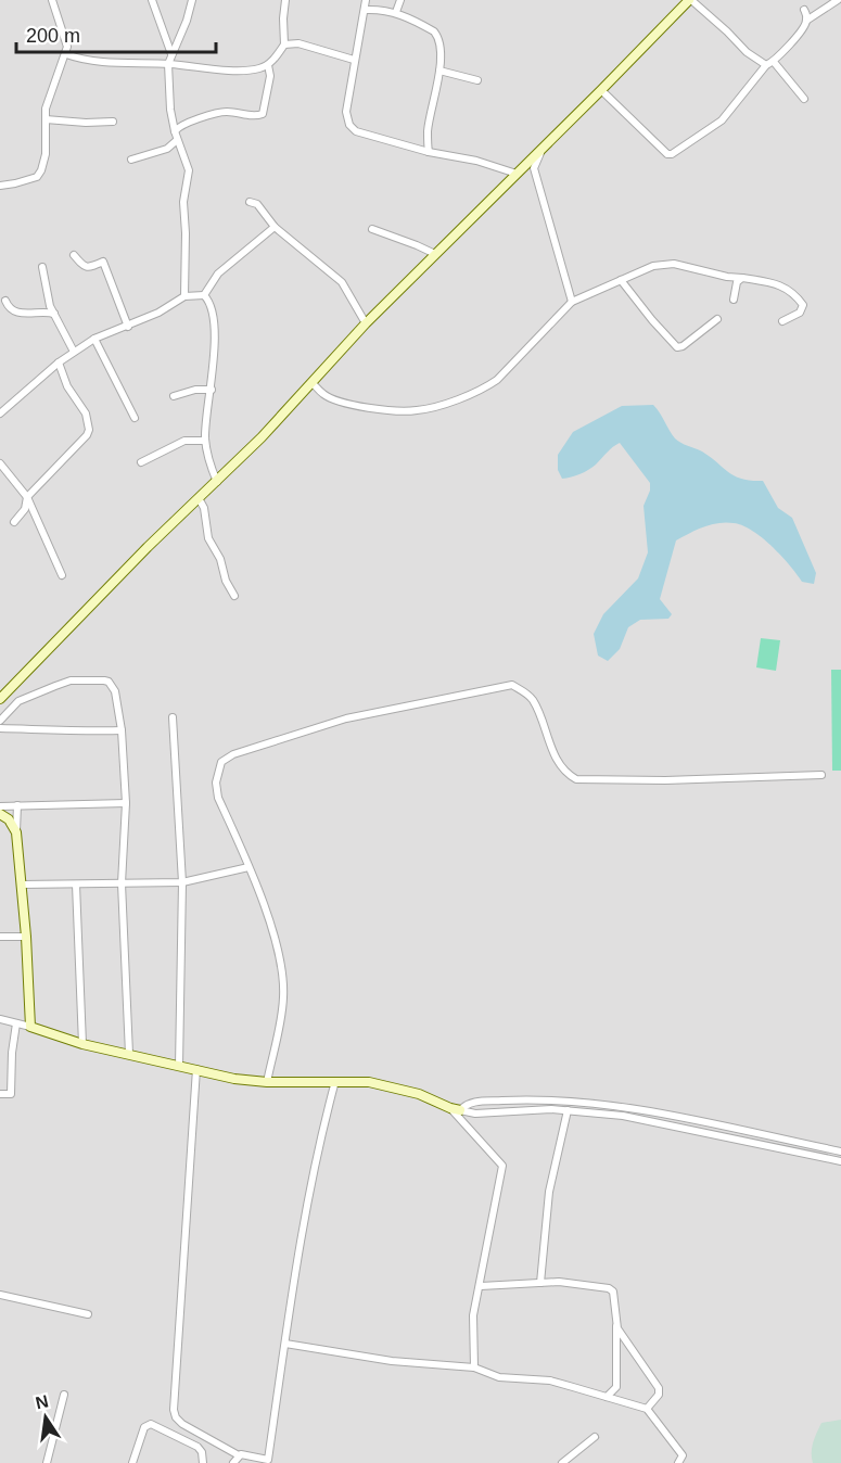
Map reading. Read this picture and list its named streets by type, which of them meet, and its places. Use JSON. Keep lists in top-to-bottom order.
{
  "scale_bar": "200 m",
  "north": "top"
}
